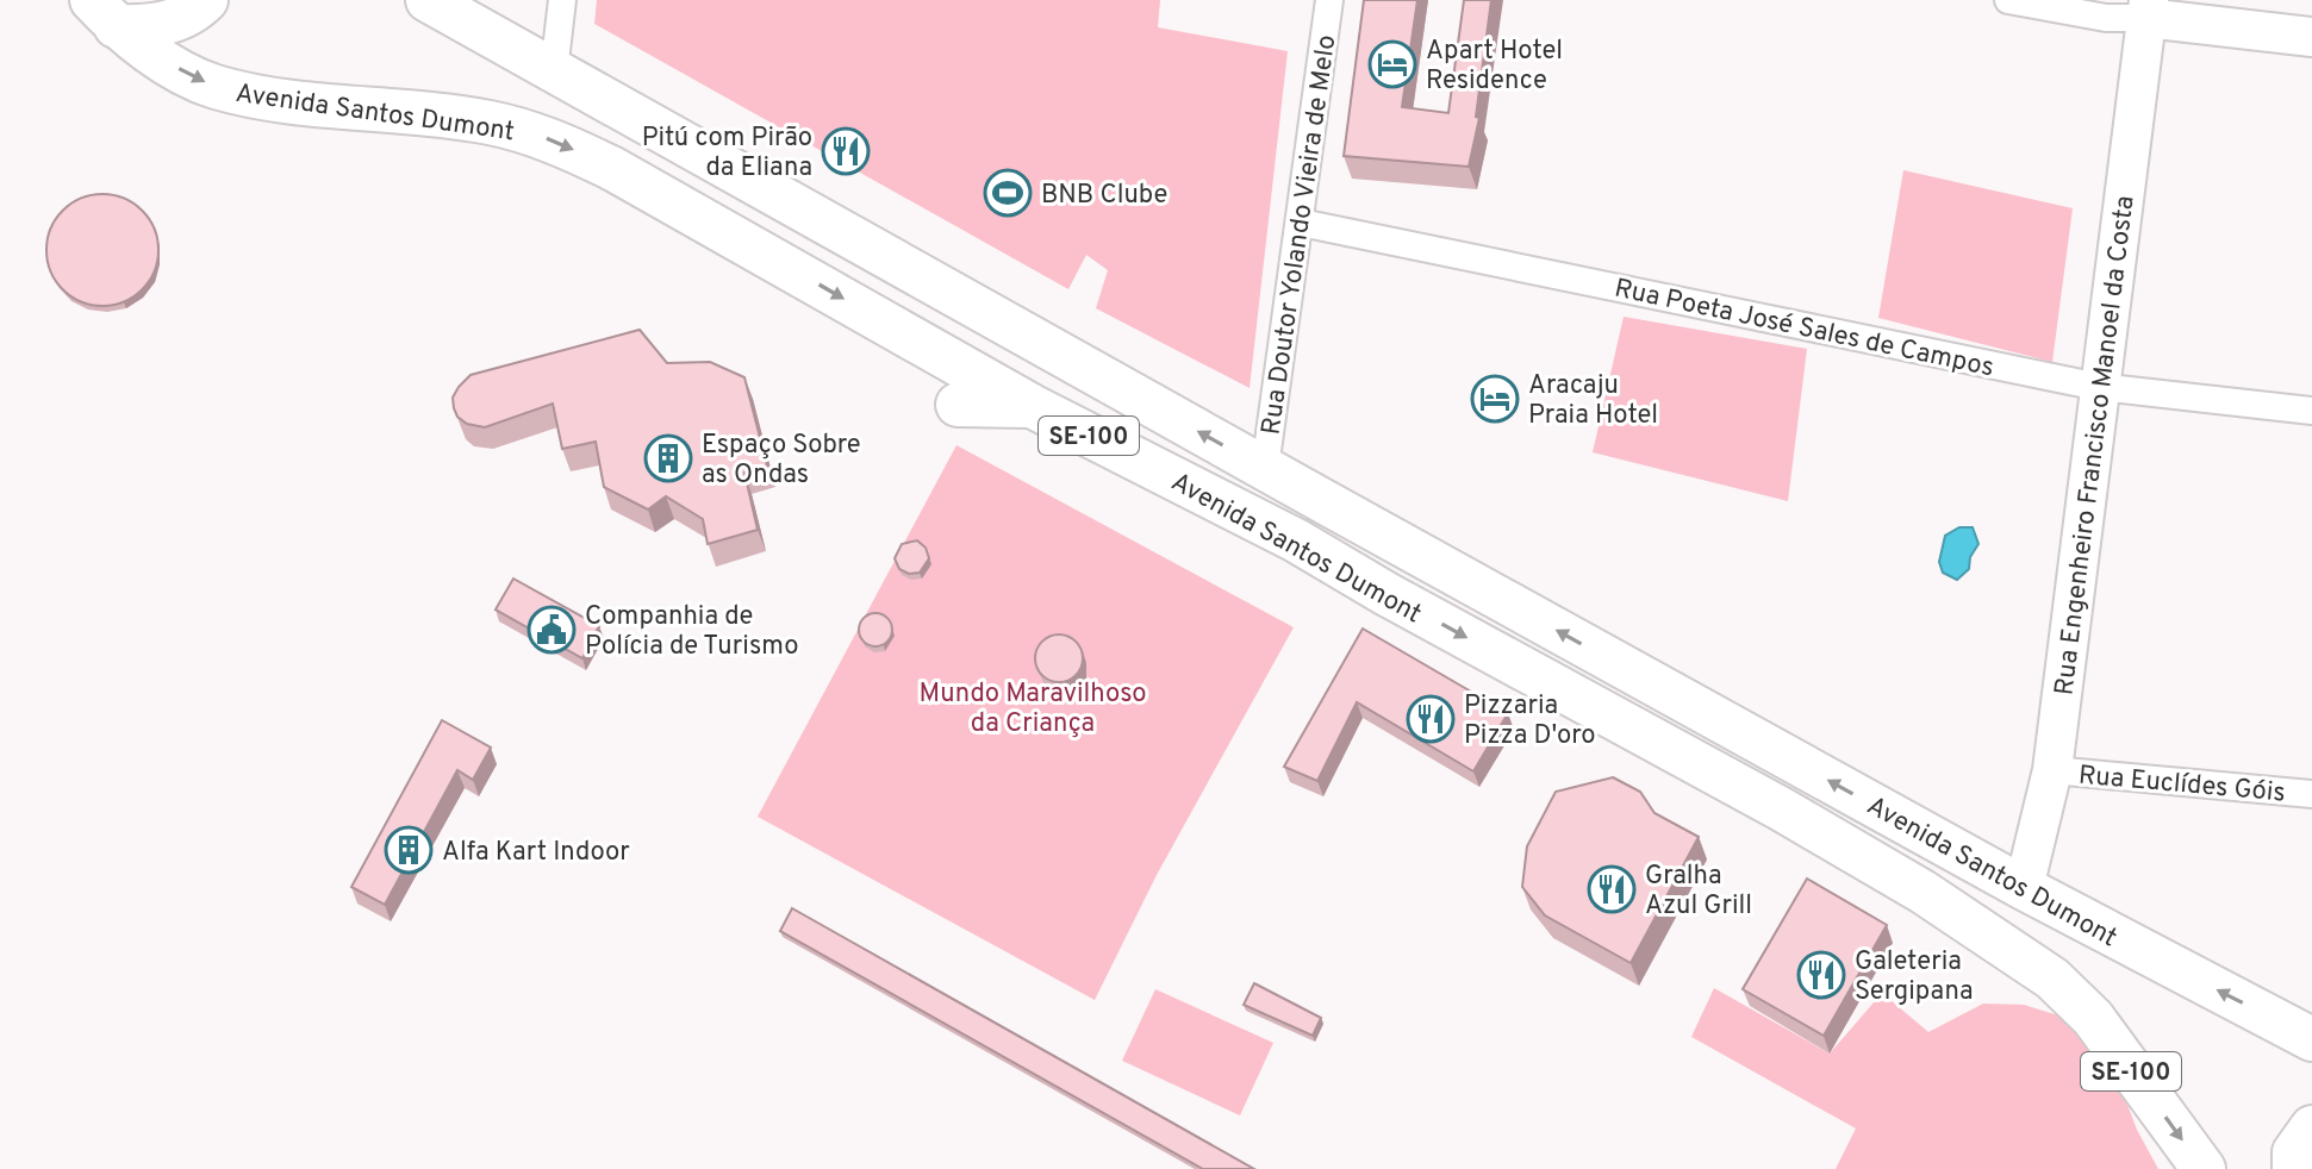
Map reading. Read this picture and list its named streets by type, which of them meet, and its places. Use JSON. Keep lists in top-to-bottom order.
{
  "streets": {
    "main road": ["Avenida Santos Dumont", "SE-100"],
    "street": [
      "Rua Doutor Yolando Vieira de Melo",
      "Rua Poeta José Sales de Campos",
      "Rua Engenheiro Francisco Manoel da Costa",
      "Rua Euclídes Góis"
    ]
  },
  "crossings": [
    ["Avenida Santos Dumont", "Rua Doutor Yolando Vieira de Melo"],
    ["Avenida Santos Dumont", "Rua Engenheiro Francisco Manoel da Costa"],
    ["Rua Doutor Yolando Vieira de Melo", "Rua Poeta José Sales de Campos"],
    ["Rua Poeta José Sales de Campos", "Rua Engenheiro Francisco Manoel da Costa"],
    ["Rua Engenheiro Francisco Manoel da Costa", "Rua Euclídes Góis"]
  ],
  "parks": ["Mundo Maravilhoso da Criança"],
  "places": {
    "hotel": ["Apart Hotel Residence", "Aracaju Praia Hotel"],
    "restaurant": [
      "Pitú com Pirão da Eliana",
      "Pizzaria Pizza D'oro",
      "Gralha Azul Grill",
      "Galeteria Sergipana"
    ],
    "sports": ["BNB Clube"],
    "building": ["Espaço Sobre as Ondas", "Alfa Kart Indoor"],
    "public building": ["Companhia de Polícia de Turismo"]
  }
}
